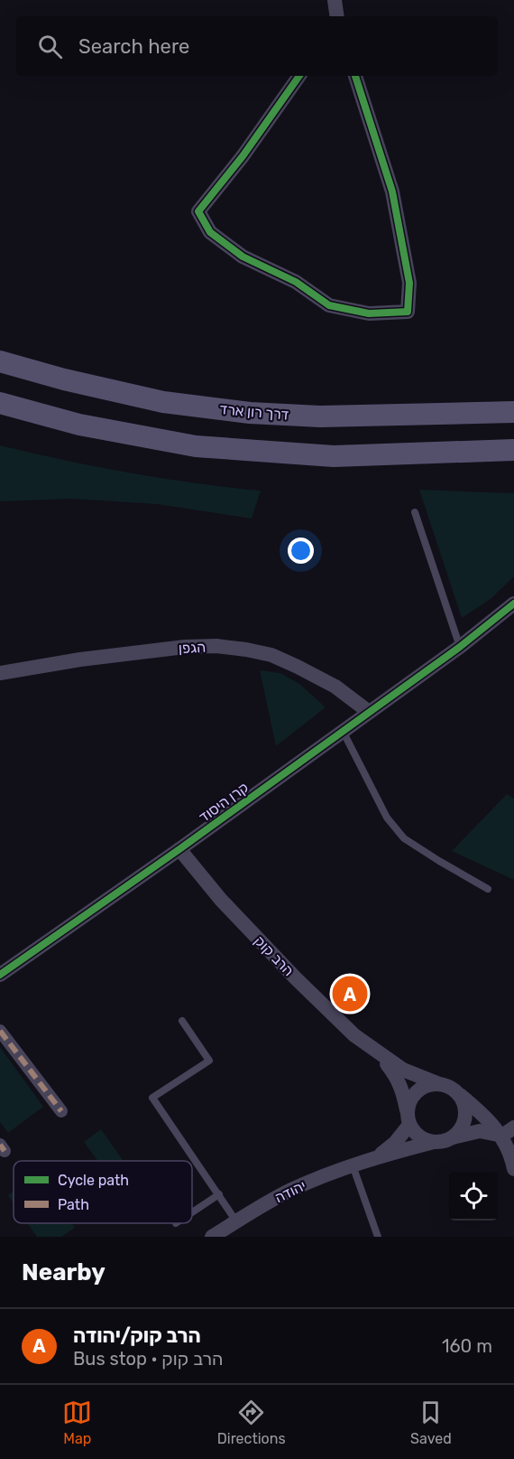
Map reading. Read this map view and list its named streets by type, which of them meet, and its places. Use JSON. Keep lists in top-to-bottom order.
{
  "streets": {
    "main road": ["דרך רון ארד"],
    "street": [
      "הגפן",
      "קרן היסוד",
      "הרב קוק",
      "יהודה"
    ]
  },
  "crossings": [
    ["הגפן", "קרן היסוד"],
    ["קרן היסוד", "הרב קוק"],
    ["הרב קוק", "יהודה"]
  ],
  "legend": ["Cycle path", "Path"],
  "page": {
    "search": "Search here",
    "pins": "A",
    "heading": "Nearby",
    "list": [
      {
        "mark": "A",
        "name": "הרב קוק/יהודה",
        "note": "Bus stop · הרב קוק",
        "value": "160 m"
      }
    ],
    "nav": ["Map", "Directions", "Saved"]
  }
}
